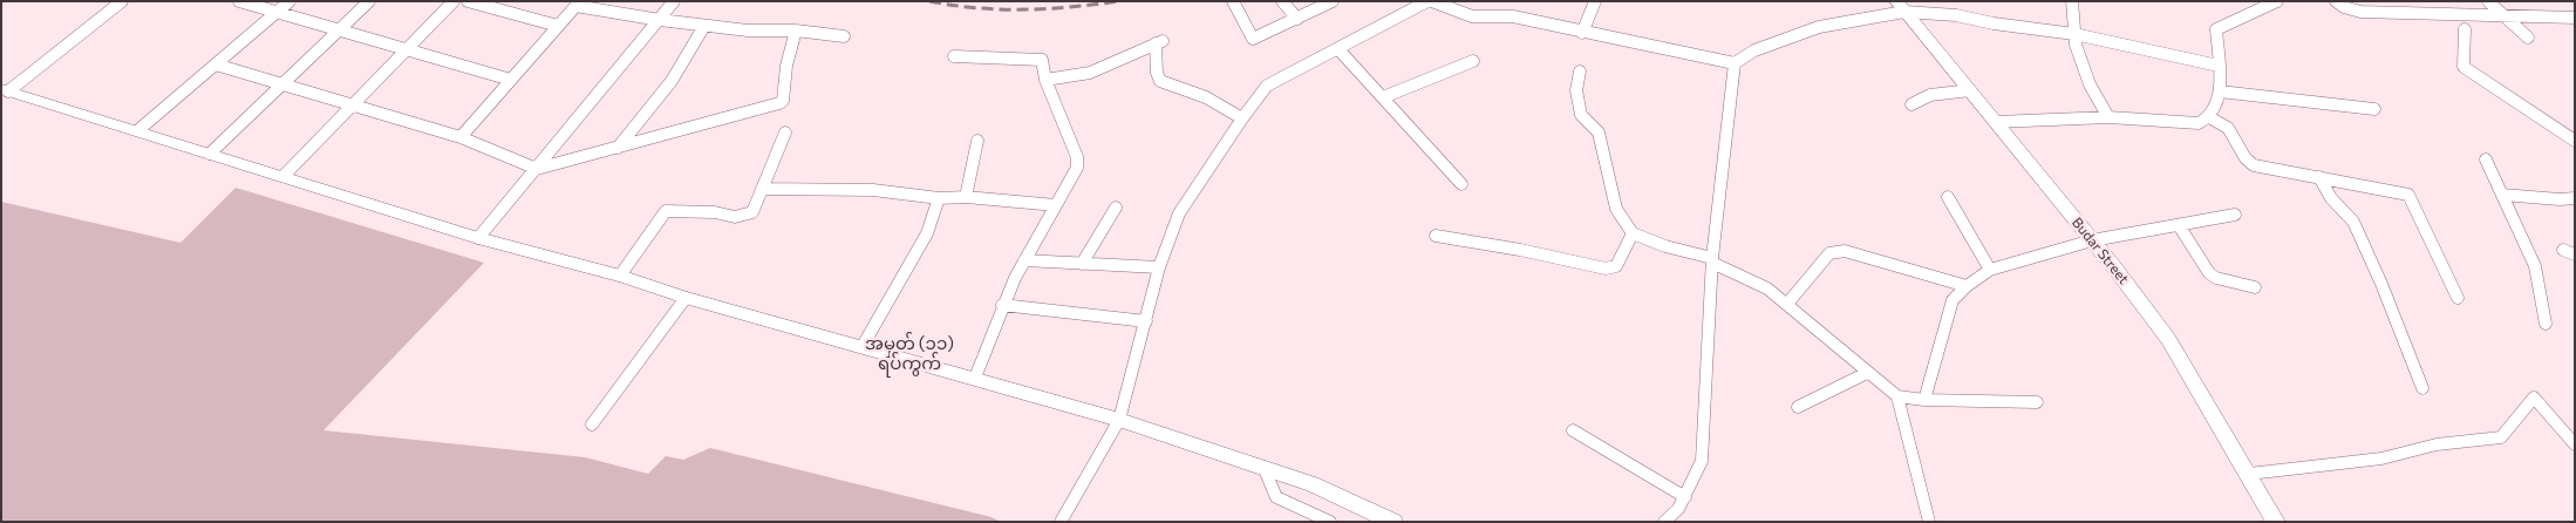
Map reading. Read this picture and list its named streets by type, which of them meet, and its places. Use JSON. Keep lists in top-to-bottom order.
{
  "streets": {
    "main road": ["Budar Street"]
  },
  "districts": ["အမှတ် (၁၁) ရပ်ကွက်"]
}
